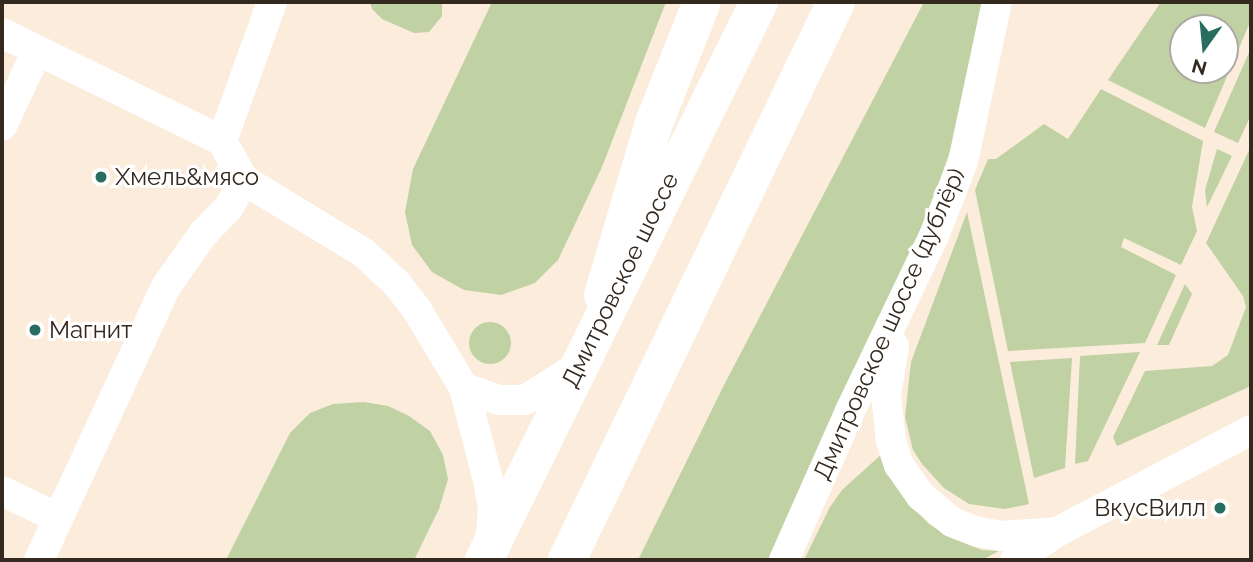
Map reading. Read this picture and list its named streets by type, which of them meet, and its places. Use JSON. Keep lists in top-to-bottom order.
{
  "streets": {
    "main road": ["Дмитровское шоссе"],
    "street": ["Дмитровское шоссе (дублёр)"]
  },
  "places": ["Хмель&мясо", "Магнит", "ВкусВилл"],
  "north": "bottom"
}
